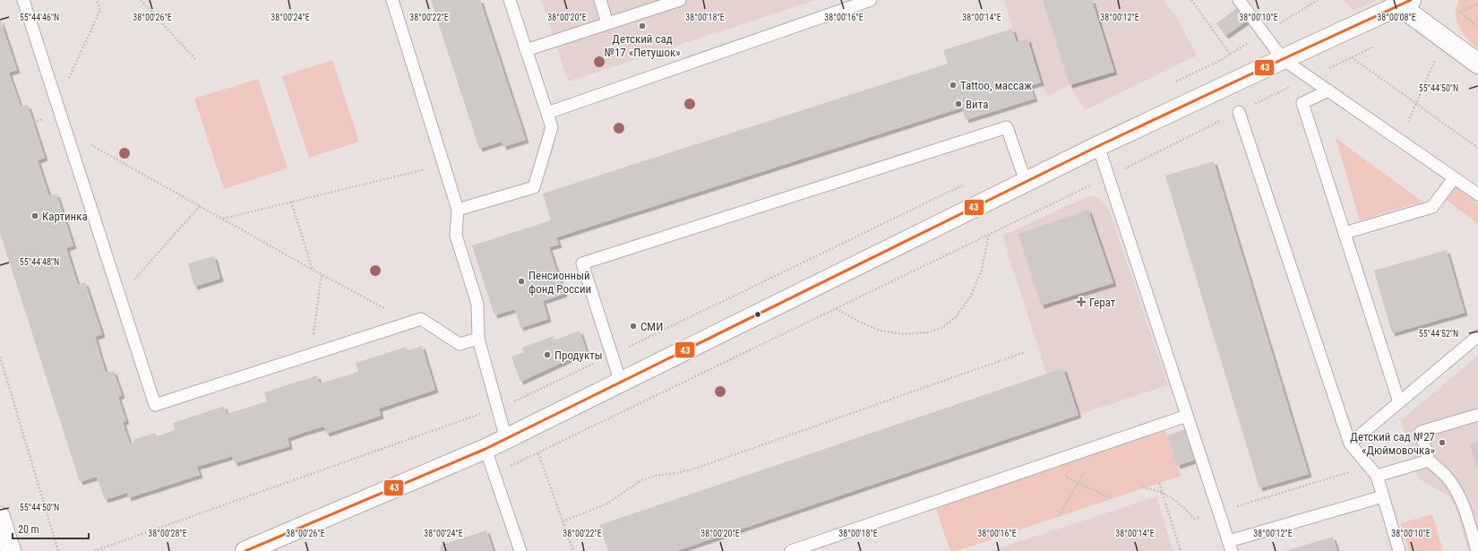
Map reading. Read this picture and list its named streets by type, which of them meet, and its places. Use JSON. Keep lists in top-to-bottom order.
{
  "places": {
    "other": [
      "Детский сад №17 «Петушок»",
      "Tattoo, массаж",
      "Вита",
      "Картинка",
      "Пенсионный фонд России",
      "СМИ",
      "Продукты",
      "Детский сад №27 «Дюймовочка»"
    ],
    "health": ["Герат"]
  },
  "lines": ["transit line 43"],
  "scale_bar": "20 m",
  "coordinates": [
    "55°44'46\"N",
    "38°00'26\"E",
    "38°00'24\"E",
    "38°00'22\"E",
    "38°00'20\"E",
    "38°00'18\"E",
    "38°00'16\"E",
    "38°00'14\"E",
    "38°00'12\"E",
    "38°00'10\"E",
    "38°00'08\"E",
    "55°44'50\"N",
    "55°44'48\"N",
    "55°44'52\"N",
    "38°00'28\"E"
  ]
}
